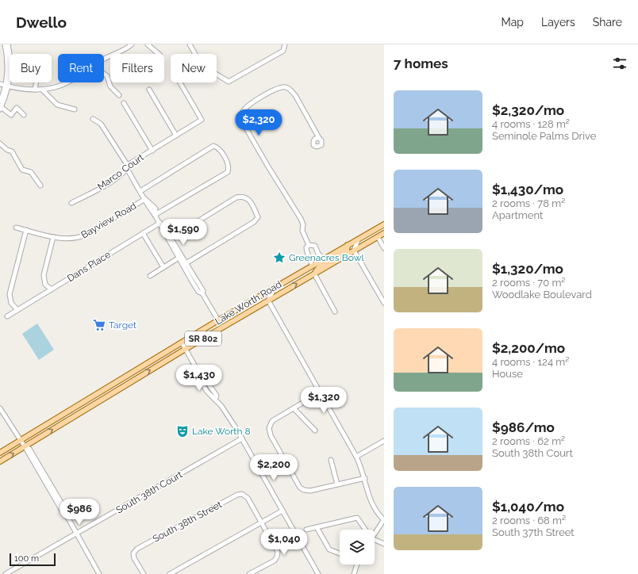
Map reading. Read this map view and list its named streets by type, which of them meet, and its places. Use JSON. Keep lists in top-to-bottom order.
{
  "streets": {
    "main road": ["Lake Worth Road", "SR 802"],
    "street": [
      "Marco Court",
      "Bayview Road",
      "Dans Place",
      "South 38th Court",
      "South 38th Street"
    ]
  },
  "places": {
    "place": ["Greenacres Bowl"],
    "supermarket": ["Target"],
    "theatre": ["Lake Worth 8"]
  },
  "scale_bar": "100 m",
  "page": {
    "header": "Dwello",
    "nav": ["Map", "Layers", "Share"],
    "heading": "7 homes",
    "chip": [
      "Buy",
      "Rent",
      "Filters",
      "New"
    ],
    "list": [
      {
        "name": "$2,320/mo",
        "note": "4 rooms · 128 m² · Seminole Palms Drive"
      },
      {
        "name": "$1,430/mo",
        "note": "2 rooms · 78 m² · Apartment"
      },
      {
        "name": "$1,320/mo",
        "note": "2 rooms · 70 m² · Woodlake Boulevard"
      },
      {
        "name": "$2,200/mo",
        "note": "4 rooms · 124 m² · House"
      },
      {
        "name": "$986/mo",
        "note": "2 rooms · 62 m² · South 38th Court"
      },
      {
        "name": "$1,040/mo",
        "note": "2 rooms · 68 m² · South 37th Street"
      }
    ],
    "price": [
      "$2,320",
      "$1,590",
      "$1,430",
      "$1,320",
      "$2,200",
      "$986",
      "$1,040"
    ],
    "scale": "100 m"
  }
}
